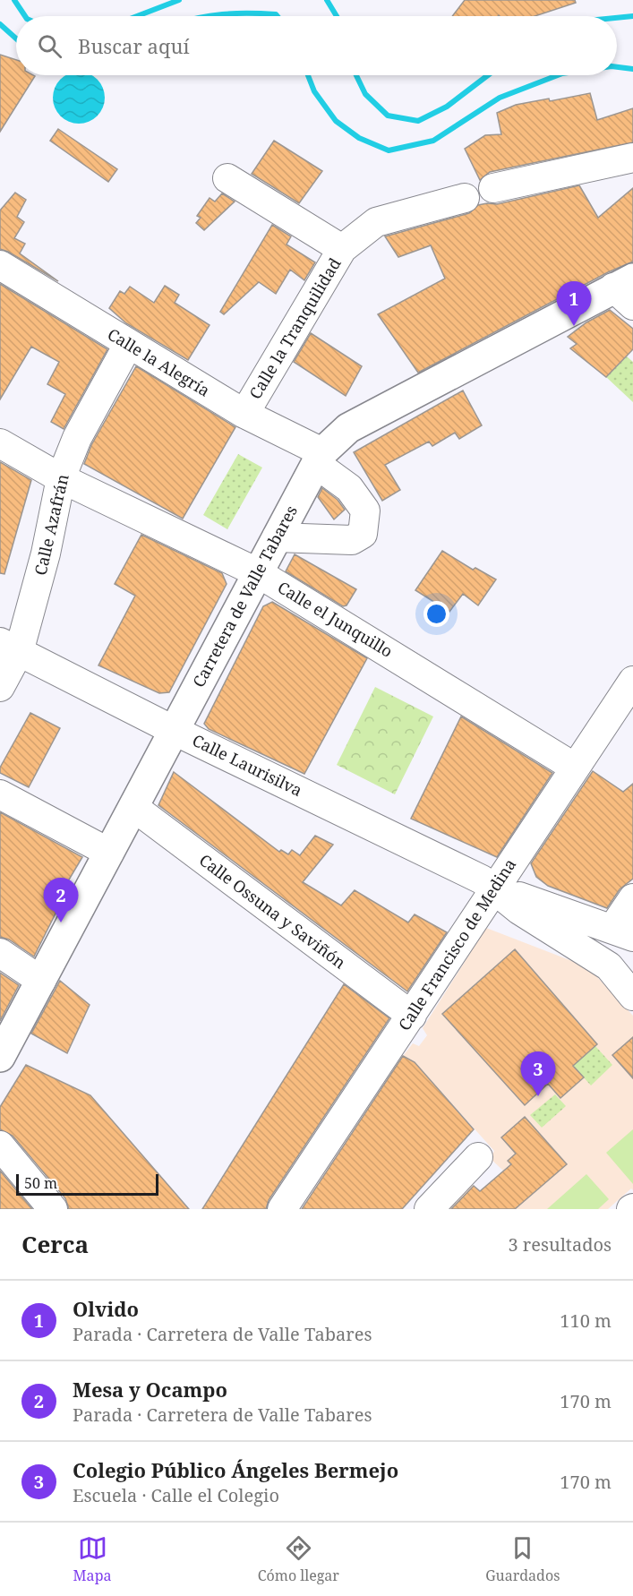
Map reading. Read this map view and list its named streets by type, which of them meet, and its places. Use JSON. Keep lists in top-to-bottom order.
{
  "streets": {
    "main road": ["Carretera de Valle Tabares"],
    "street": [
      "Calle la Tranquilidad",
      "Calle la Alegría",
      "Calle Azafrán",
      "Calle el Junquillo",
      "Calle Laurisilva",
      "Calle Ossuna y Saviñón",
      "Calle Francisco de Medina"
    ]
  },
  "crossings": [
    ["Calle la Tranquilidad", "Calle la Alegría"],
    ["Calle la Alegría", "Calle Azafrán"],
    ["Calle la Alegría", "Carretera de Valle Tabares"],
    ["Calle Azafrán", "Calle el Junquillo"],
    ["Calle Azafrán", "Calle Laurisilva"],
    ["Carretera de Valle Tabares", "Calle el Junquillo"],
    ["Carretera de Valle Tabares", "Calle Laurisilva"],
    ["Carretera de Valle Tabares", "Calle Ossuna y Saviñón"],
    ["Calle el Junquillo", "Calle Francisco de Medina"],
    ["Calle Laurisilva", "Calle Francisco de Medina"],
    ["Calle Ossuna y Saviñón", "Calle Francisco de Medina"]
  ],
  "scale_bar": "50 m",
  "page": {
    "search": "Buscar aquí",
    "pins": ["1", "2", "3"],
    "scale": "50 m",
    "heading": ["Cerca", "3 resultados"],
    "list": [
      {
        "mark": "1",
        "name": "Olvido",
        "note": "Parada · Carretera de Valle Tabares",
        "value": "110 m"
      },
      {
        "mark": "2",
        "name": "Mesa y Ocampo",
        "note": "Parada · Carretera de Valle Tabares",
        "value": "170 m"
      },
      {
        "mark": "3",
        "name": "Colegio Público Ángeles Bermejo",
        "note": "Escuela · Calle el Colegio",
        "value": "170 m"
      }
    ],
    "nav": ["Mapa", "Cómo llegar", "Guardados"]
  }
}
